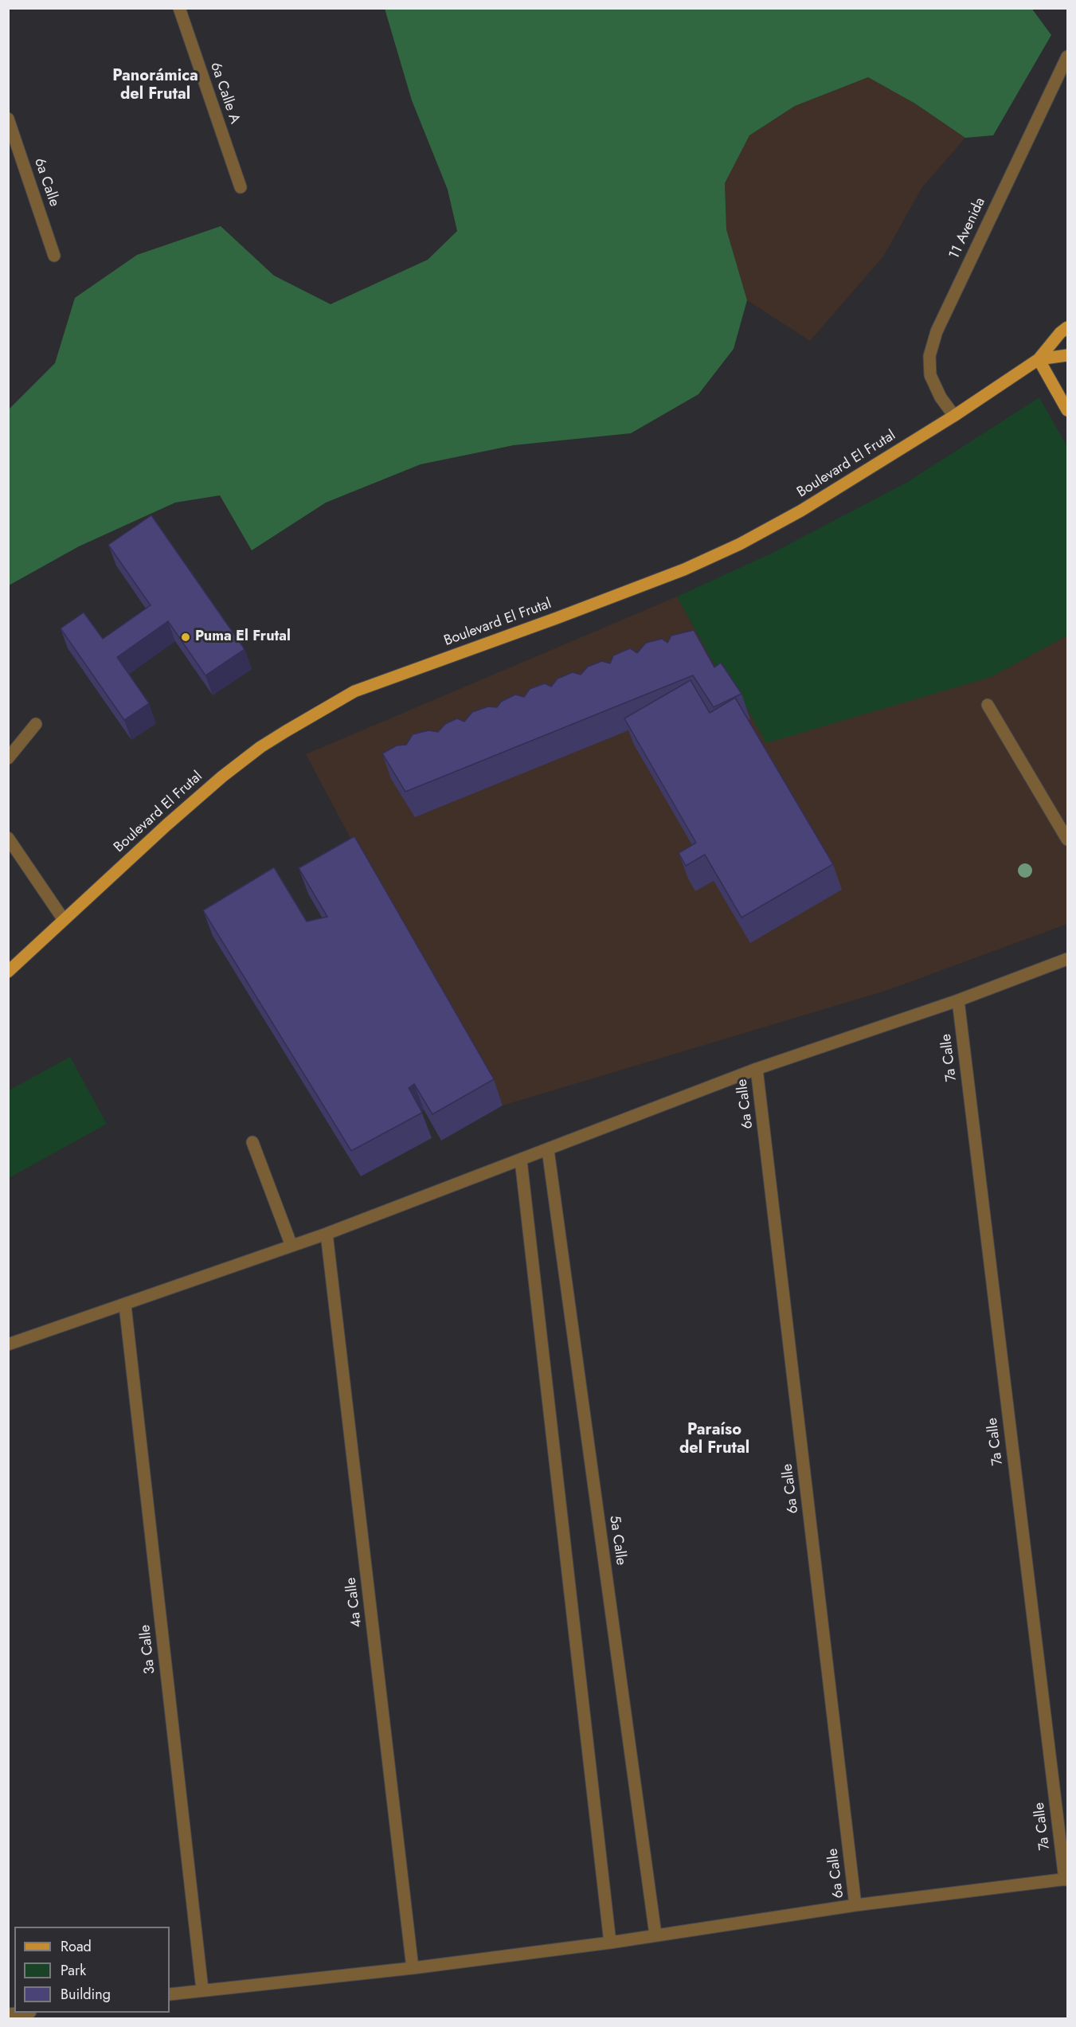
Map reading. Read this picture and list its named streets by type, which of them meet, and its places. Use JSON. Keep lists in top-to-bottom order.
{
  "streets": {
    "main road": ["Boulevard El Frutal"],
    "street": [
      "6a Calle A",
      "6a Calle",
      "11 Avenida",
      "7a Calle",
      "5a Calle",
      "4a Calle",
      "3a Calle"
    ]
  },
  "crossings": [
    ["11 Avenida", "Boulevard El Frutal"]
  ],
  "districts": ["Panorámica del Frutal", "Paraíso del Frutal"],
  "places": ["Puma El Frutal"],
  "legend": ["Road", "Park", "Building"]
}
